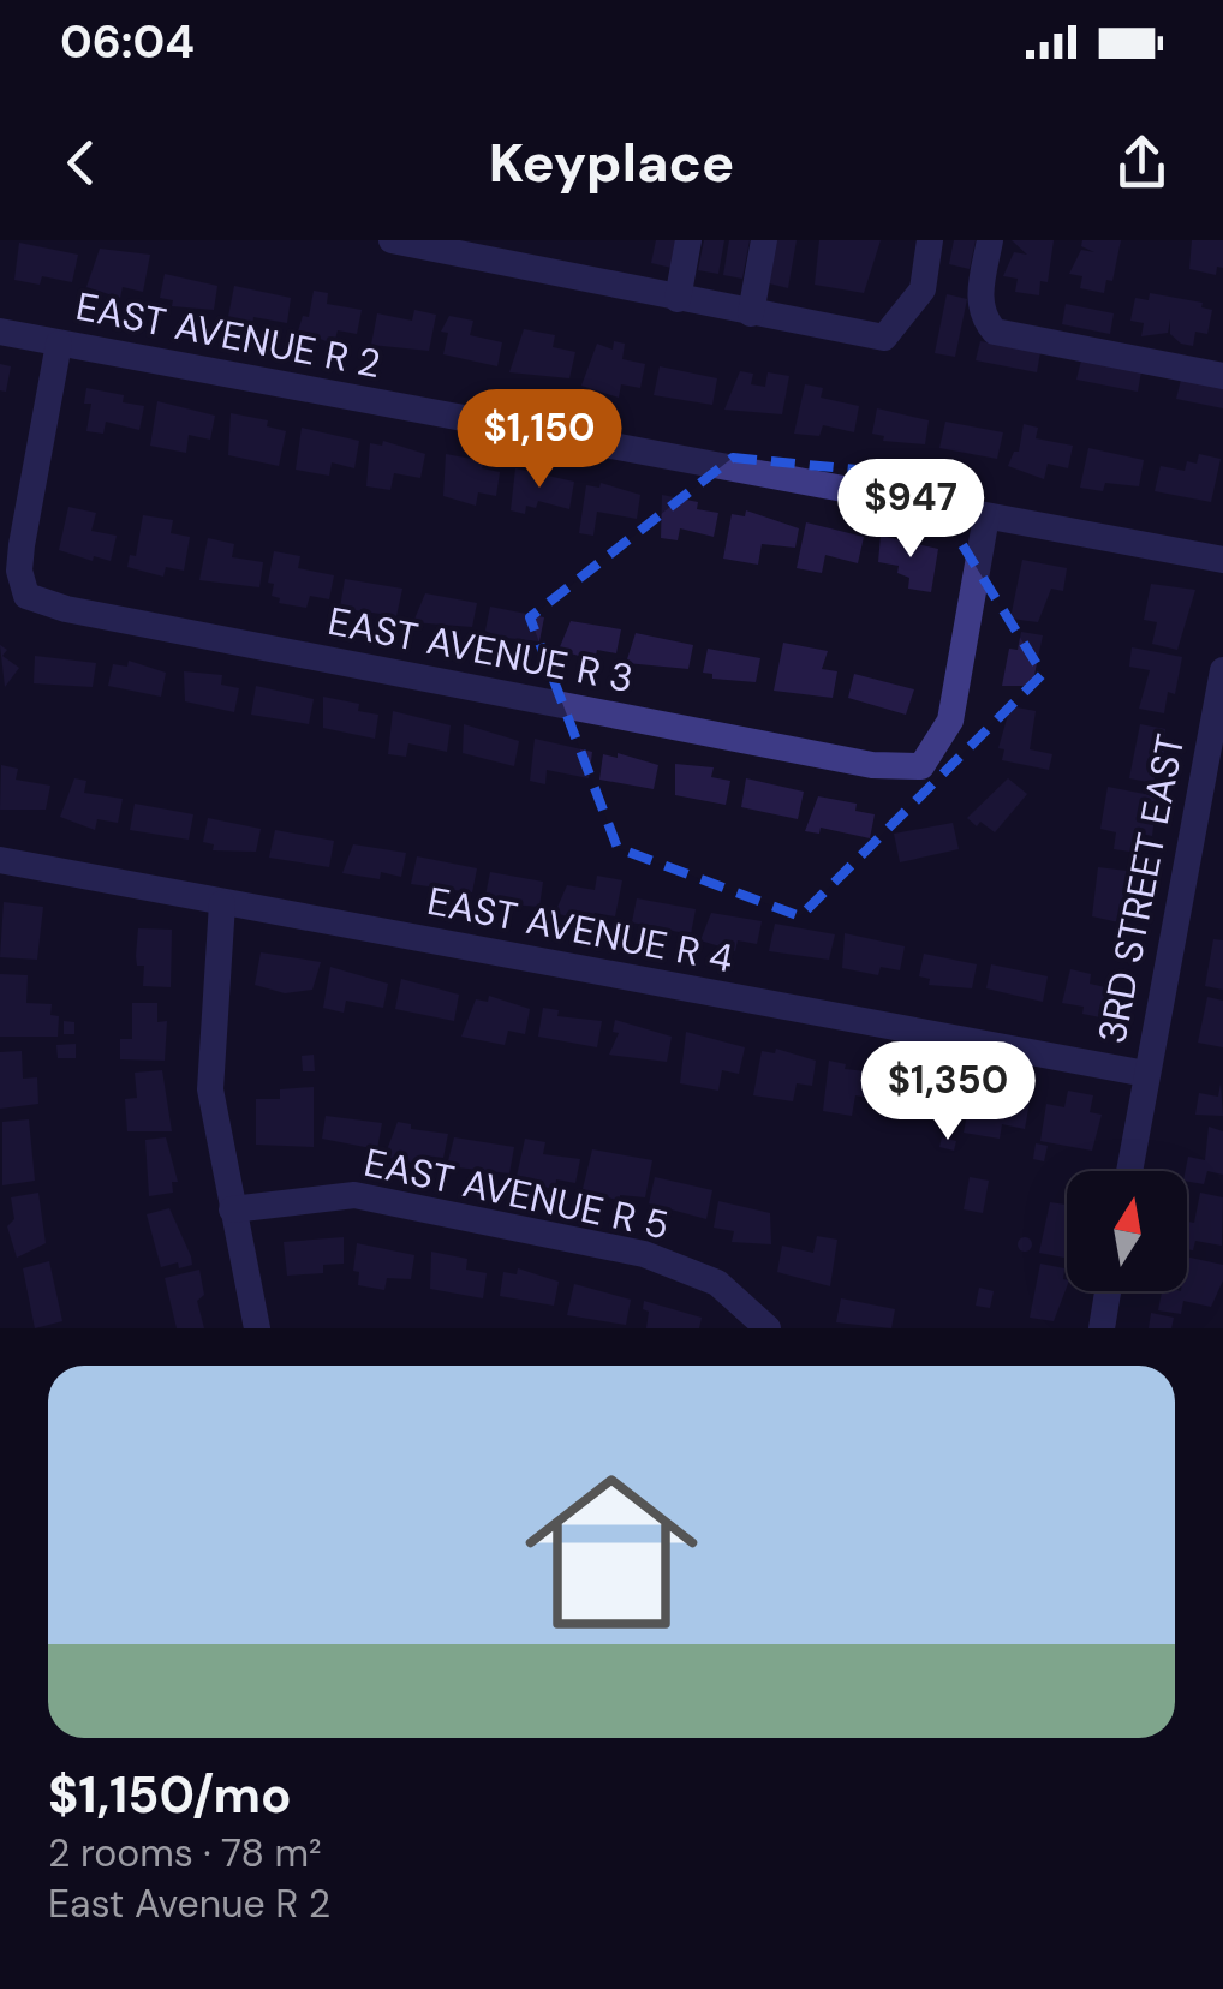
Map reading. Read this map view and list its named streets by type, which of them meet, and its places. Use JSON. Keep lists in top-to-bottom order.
{
  "streets": {
    "street": [
      "EAST AVENUE R 2",
      "EAST AVENUE R 3",
      "3RD STREET EAST",
      "EAST AVENUE R 4",
      "EAST AVENUE R 5"
    ]
  },
  "crossings": [
    ["EAST AVENUE R 2", "EAST AVENUE R 3"],
    ["3RD STREET EAST", "EAST AVENUE R 4"]
  ],
  "north": "top",
  "page": {
    "status": "06:04",
    "header": "Keyplace",
    "price": ["$1,150", "$947", "$1,350"],
    "list": [
      {
        "name": "$1,150/mo",
        "note": "2 rooms · 78 m² · East Avenue R 2"
      }
    ]
  }
}
